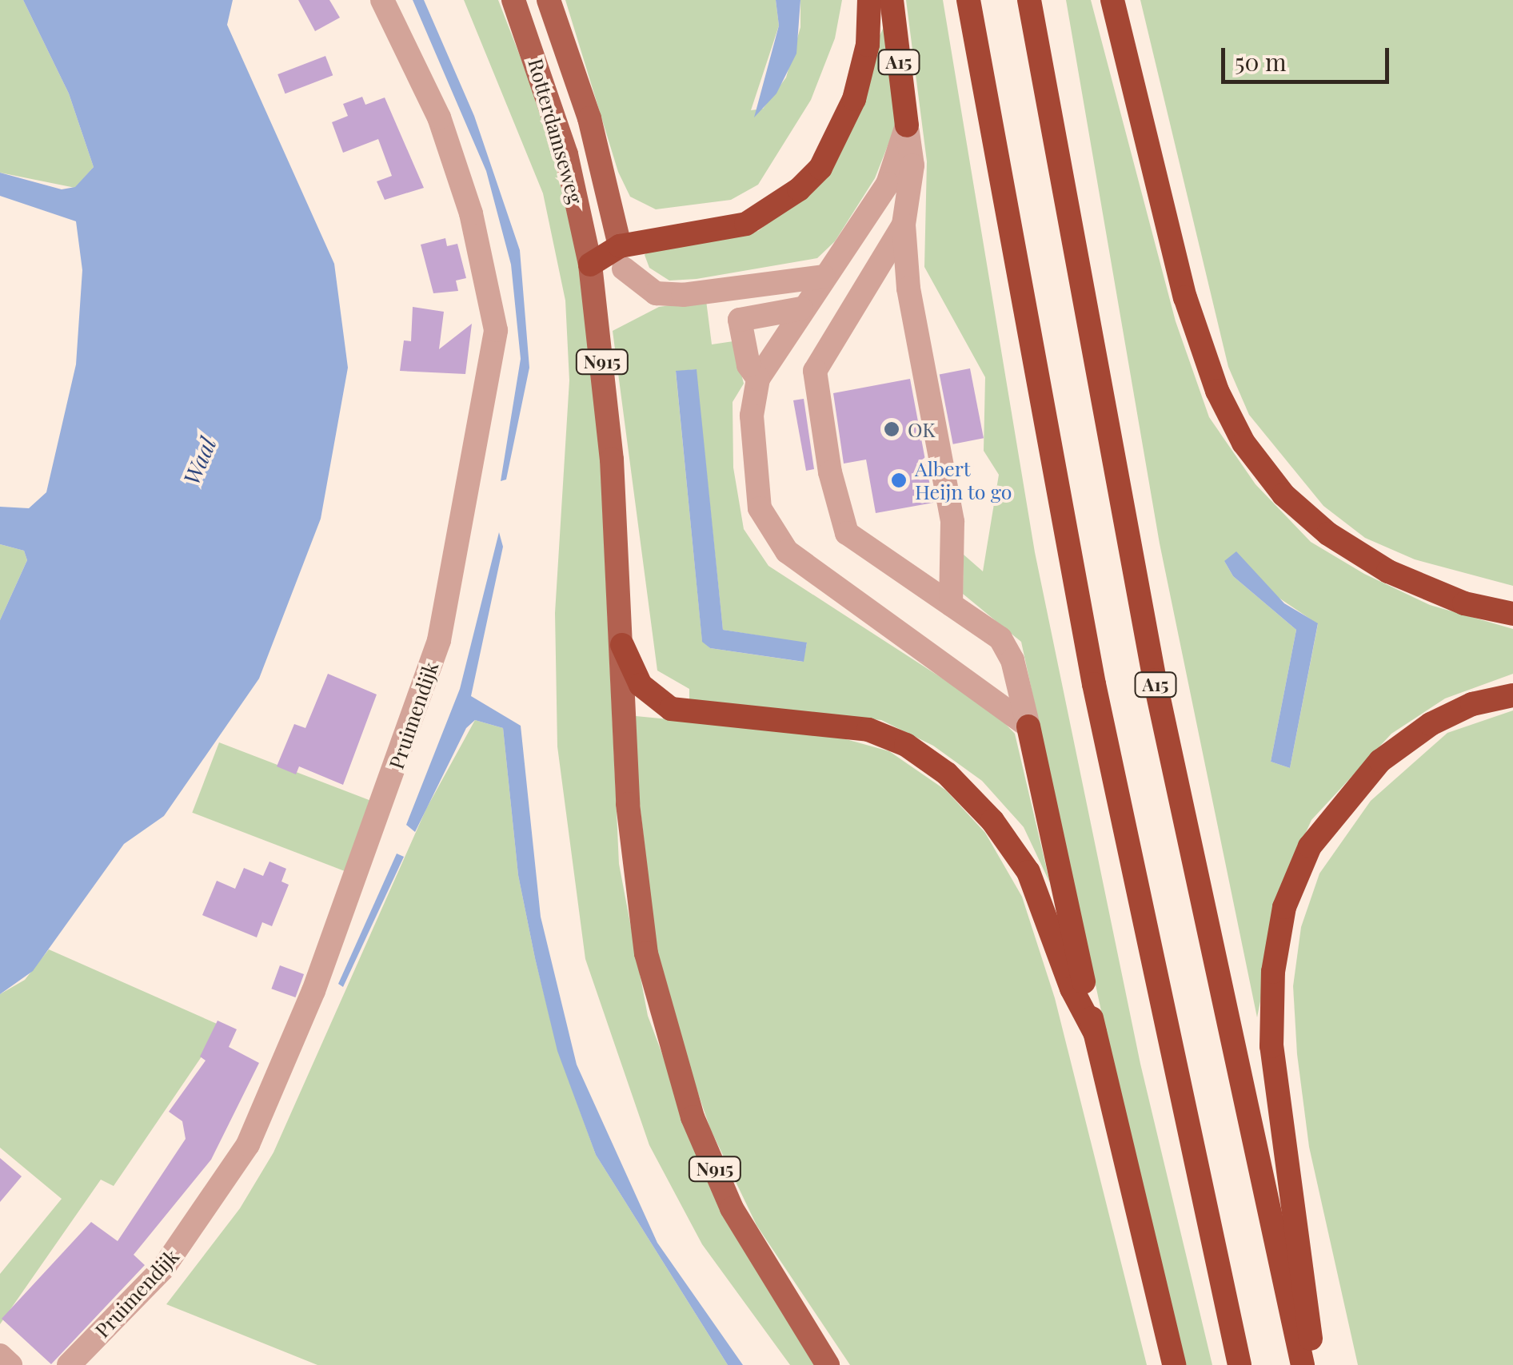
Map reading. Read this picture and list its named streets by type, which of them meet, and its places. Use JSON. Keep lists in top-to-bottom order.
{
  "streets": {
    "highway": ["A15"],
    "main road": ["Rotterdamseweg", "N915"],
    "street": ["Pruimendijk"]
  },
  "crossings": [
    ["A15", "Rotterdamseweg"],
    ["A15", "N915"],
    ["Rotterdamseweg", "N915"]
  ],
  "water": ["Waal"],
  "places": ["OK", "Albert Heijn to go"],
  "scale_bar": "50 m"
}
